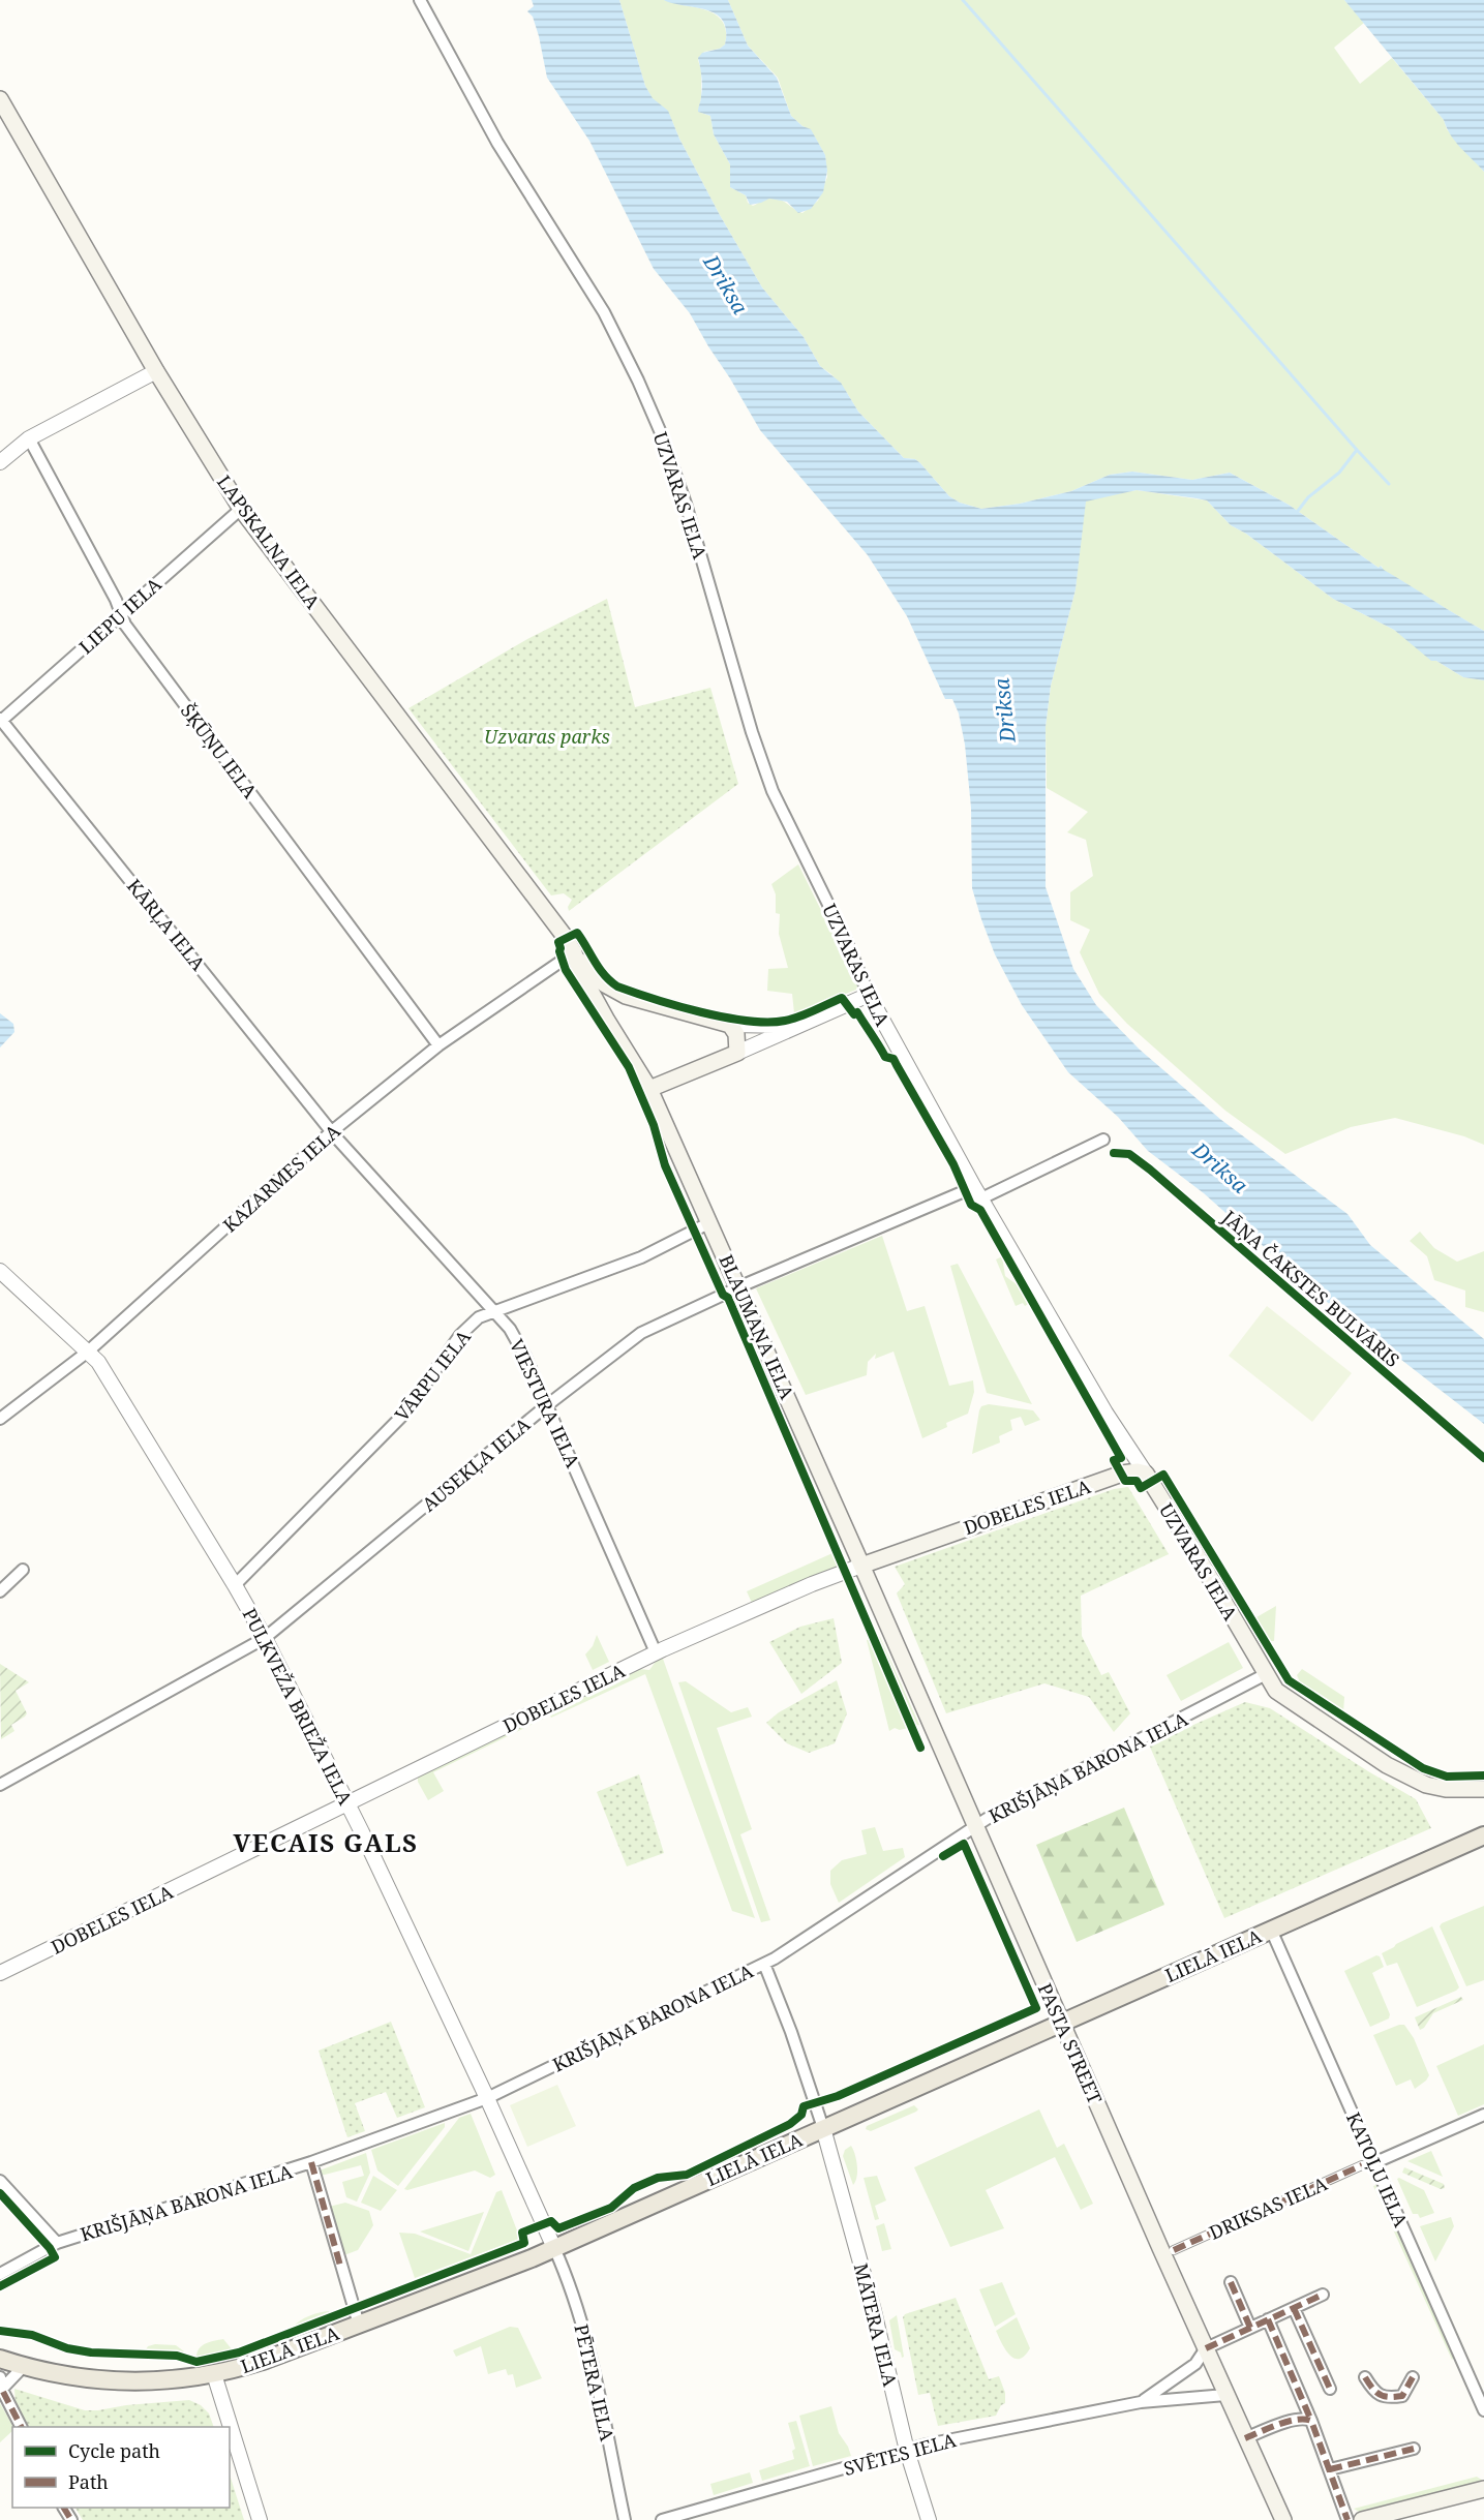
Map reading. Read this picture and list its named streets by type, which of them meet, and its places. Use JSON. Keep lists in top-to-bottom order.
{
  "streets": {
    "main road": [
      "UZVARAS IELA",
      "LAPSKALNA IELA",
      "BLAUMAŅA IELA",
      "DOBELES IELA",
      "LIELĀ IELA",
      "PASTA STREET"
    ],
    "street": [
      "LIEPU IELA",
      "ŠĶŪŅU IELA",
      "KĀRĻA IELA",
      "KAZARMES IELA",
      "VĀRPU IELA",
      "VIESTURA IELA",
      "AUSEKĻA IELA",
      "PULKVEŽA BRIEŽA IELA",
      "KRIŠJĀŅA BARONA IELA",
      "KATOĻU IELA",
      "DRIKSAS IELA",
      "MĀTERA IELA",
      "PĒTERA IELA",
      "SVĒTES IELA"
    ],
    "cycle path": ["JĀŅA ČAKSTES BULVĀRIS"]
  },
  "crossings": [
    ["UZVARAS IELA", "LAPSKALNA IELA"],
    ["UZVARAS IELA", "AUSEKĻA IELA"],
    ["UZVARAS IELA", "DOBELES IELA"],
    ["UZVARAS IELA", "KRIŠJĀŅA BARONA IELA"],
    ["LAPSKALNA IELA", "LIEPU IELA"],
    ["LAPSKALNA IELA", "KAZARMES IELA"],
    ["LAPSKALNA IELA", "BLAUMAŅA IELA"],
    ["LIEPU IELA", "ŠĶŪŅU IELA"],
    ["LIEPU IELA", "KĀRĻA IELA"],
    ["ŠĶŪŅU IELA", "KAZARMES IELA"],
    ["KĀRĻA IELA", "KAZARMES IELA"],
    ["KĀRĻA IELA", "VIESTURA IELA"],
    ["KAZARMES IELA", "VIESTURA IELA"],
    ["KAZARMES IELA", "PULKVEŽA BRIEŽA IELA"],
    ["BLAUMAŅA IELA", "VĀRPU IELA"],
    ["BLAUMAŅA IELA", "AUSEKĻA IELA"],
    ["BLAUMAŅA IELA", "DOBELES IELA"],
    ["BLAUMAŅA IELA", "PASTA STREET"],
    ["VĀRPU IELA", "VIESTURA IELA"],
    ["VĀRPU IELA", "PULKVEŽA BRIEŽA IELA"],
    ["VIESTURA IELA", "AUSEKĻA IELA"],
    ["VIESTURA IELA", "DOBELES IELA"],
    ["AUSEKĻA IELA", "PULKVEŽA BRIEŽA IELA"],
    ["DOBELES IELA", "PULKVEŽA BRIEŽA IELA"],
    ["DOBELES IELA", "PASTA STREET"],
    ["PULKVEŽA BRIEŽA IELA", "KRIŠJĀŅA BARONA IELA"],
    ["PULKVEŽA BRIEŽA IELA", "LIELĀ IELA"],
    ["PULKVEŽA BRIEŽA IELA", "PĒTERA IELA"],
    ["KRIŠJĀŅA BARONA IELA", "PASTA STREET"],
    ["LIELĀ IELA", "PASTA STREET"],
    ["LIELĀ IELA", "KATOĻU IELA"],
    ["LIELĀ IELA", "MĀTERA IELA"],
    ["LIELĀ IELA", "PĒTERA IELA"],
    ["PASTA STREET", "SVĒTES IELA"],
    ["MĀTERA IELA", "SVĒTES IELA"]
  ],
  "districts": ["VECAIS GALS"],
  "water": ["Driksa"],
  "parks": ["Uzvaras parks"],
  "legend": ["Cycle path", "Path"]
}
